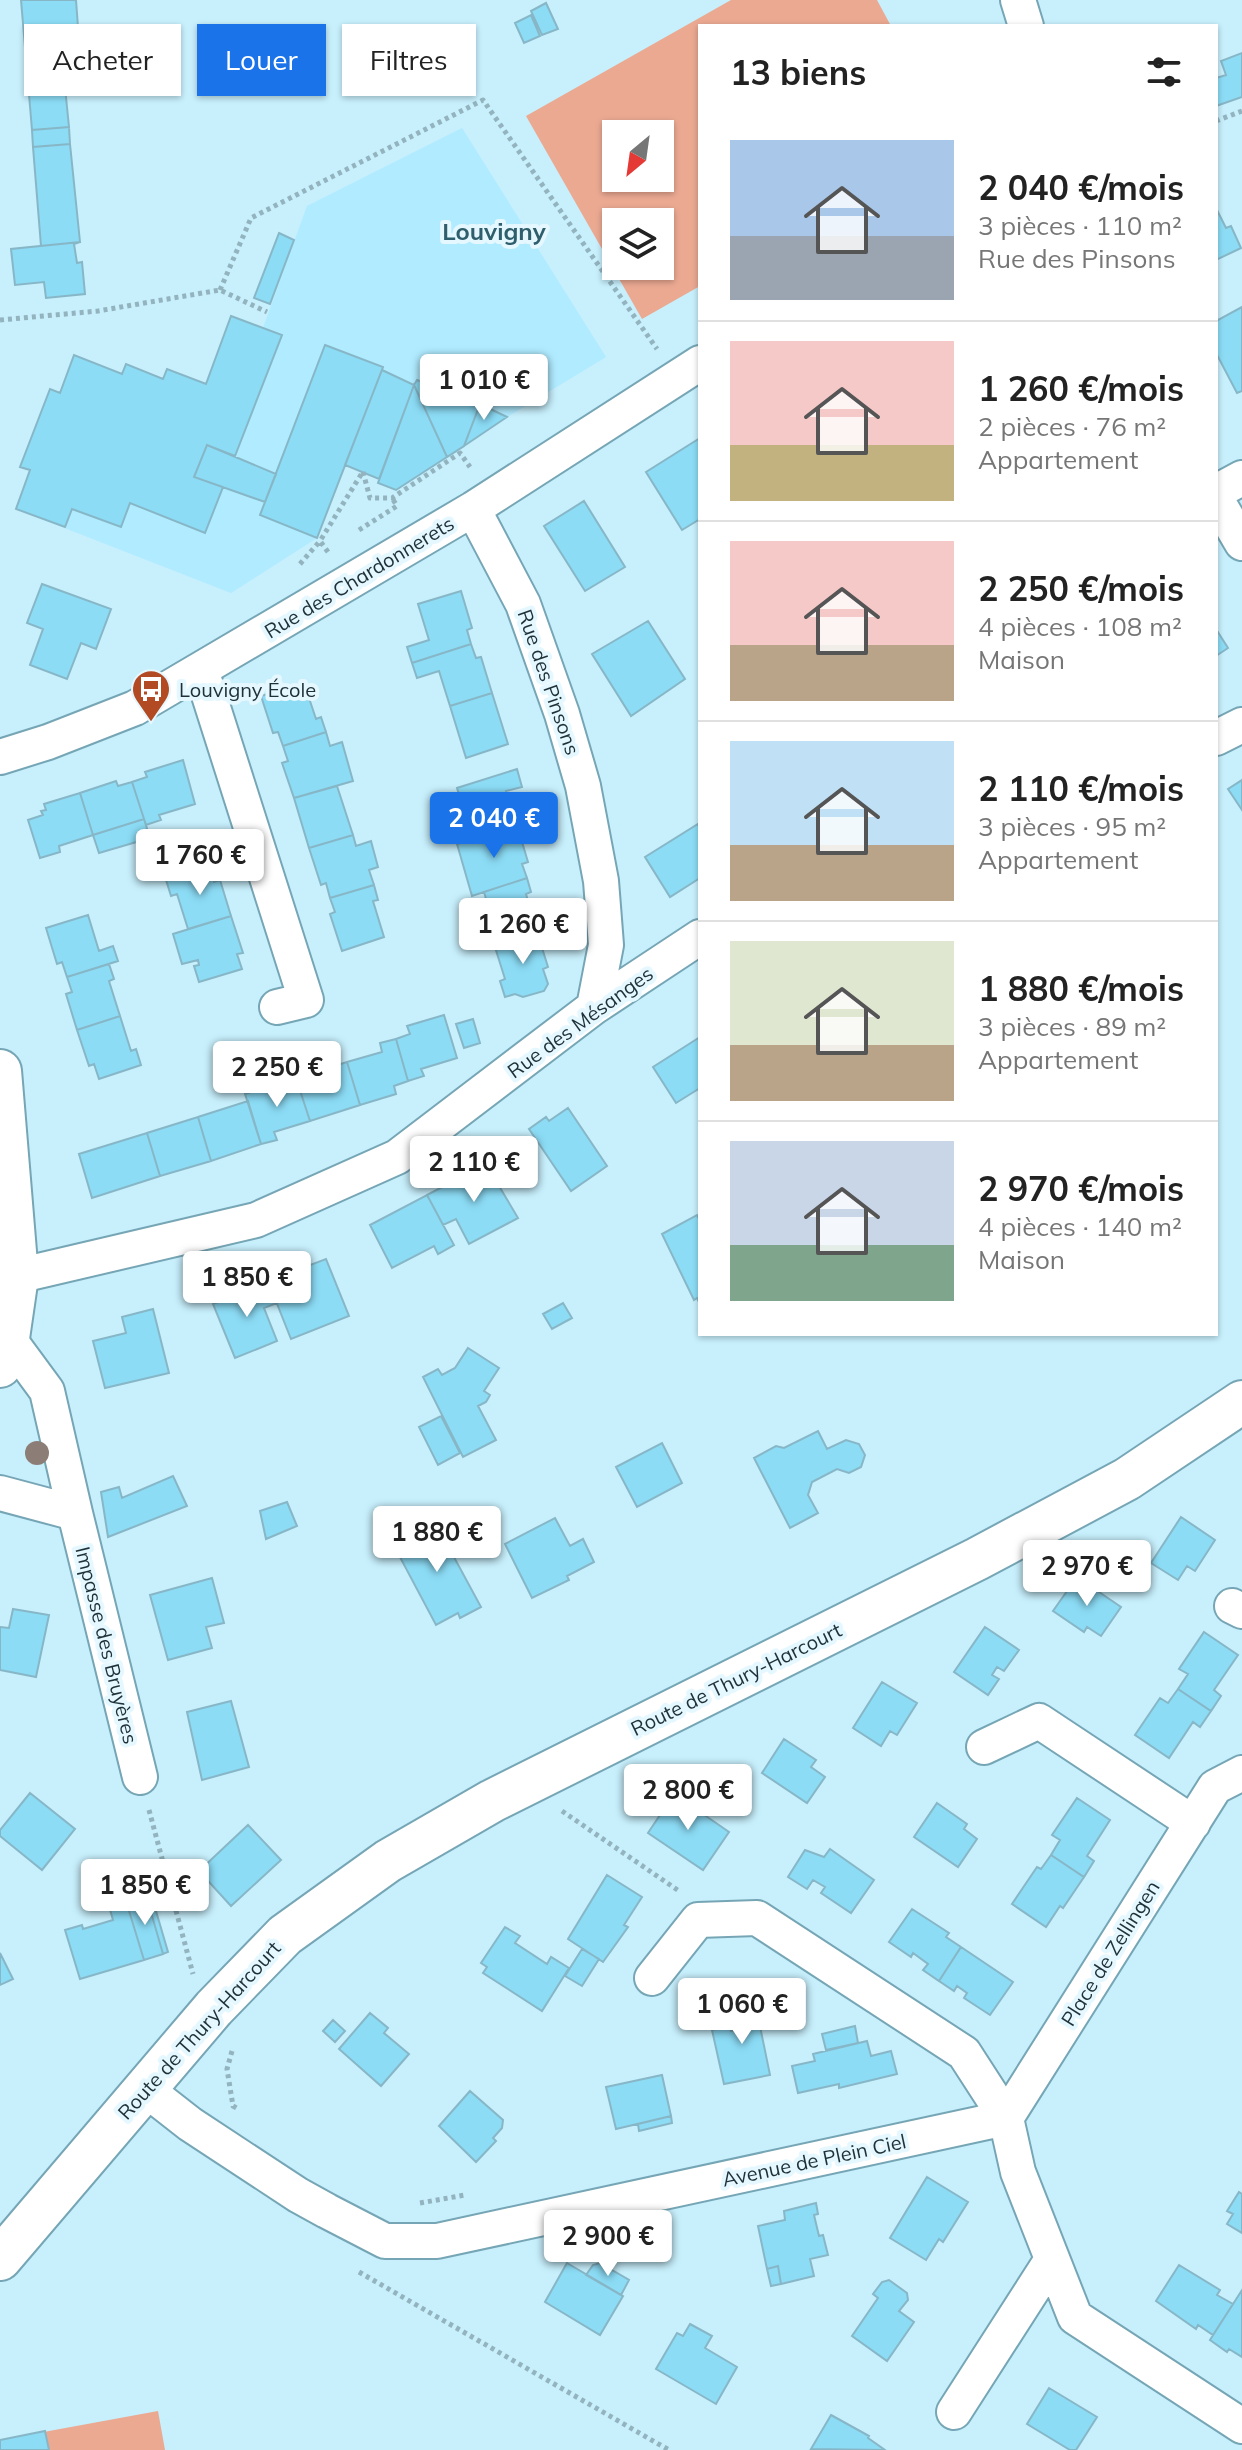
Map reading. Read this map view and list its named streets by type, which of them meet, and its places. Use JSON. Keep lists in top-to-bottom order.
{
  "streets": {
    "street": [
      "Rue des Chardonnerets",
      "Rue des Pinsons",
      "Rue des Mésanges",
      "Impasse des Bruyères",
      "Route de Thury-Harcourt",
      "Place de Zellingen",
      "Avenue de Plein Ciel"
    ]
  },
  "crossings": [
    ["Rue des Chardonnerets", "Rue des Pinsons"],
    ["Rue des Pinsons", "Rue des Mésanges"],
    ["Route de Thury-Harcourt", "Avenue de Plein Ciel"],
    ["Place de Zellingen", "Avenue de Plein Ciel"]
  ],
  "districts": ["Louvigny"],
  "places": {
    "bus stop": ["Louvigny École"]
  },
  "north": "bottom left",
  "page": {
    "chip": ["Acheter", "Louer", "Filtres"],
    "heading": "13 biens",
    "list": [
      {
        "name": "2 040 €/mois",
        "note": "3 pièces · 110 m² · Rue des Pinsons"
      },
      {
        "name": "1 260 €/mois",
        "note": "2 pièces · 76 m² · Appartement"
      },
      {
        "name": "2 250 €/mois",
        "note": "4 pièces · 108 m² · Maison"
      },
      {
        "name": "2 110 €/mois",
        "note": "3 pièces · 95 m² · Appartement"
      },
      {
        "name": "1 880 €/mois",
        "note": "3 pièces · 89 m² · Appartement"
      },
      {
        "name": "2 970 €/mois",
        "note": "4 pièces · 140 m² · Maison"
      }
    ],
    "price": [
      "1 010 €",
      "2 040 €",
      "1 760 €",
      "1 260 €",
      "2 250 €",
      "2 110 €",
      "1 850 €",
      "1 880 €",
      "2 970 €",
      "2 800 €",
      "1 850 €",
      "1 060 €",
      "2 900 €"
    ]
  }
}
